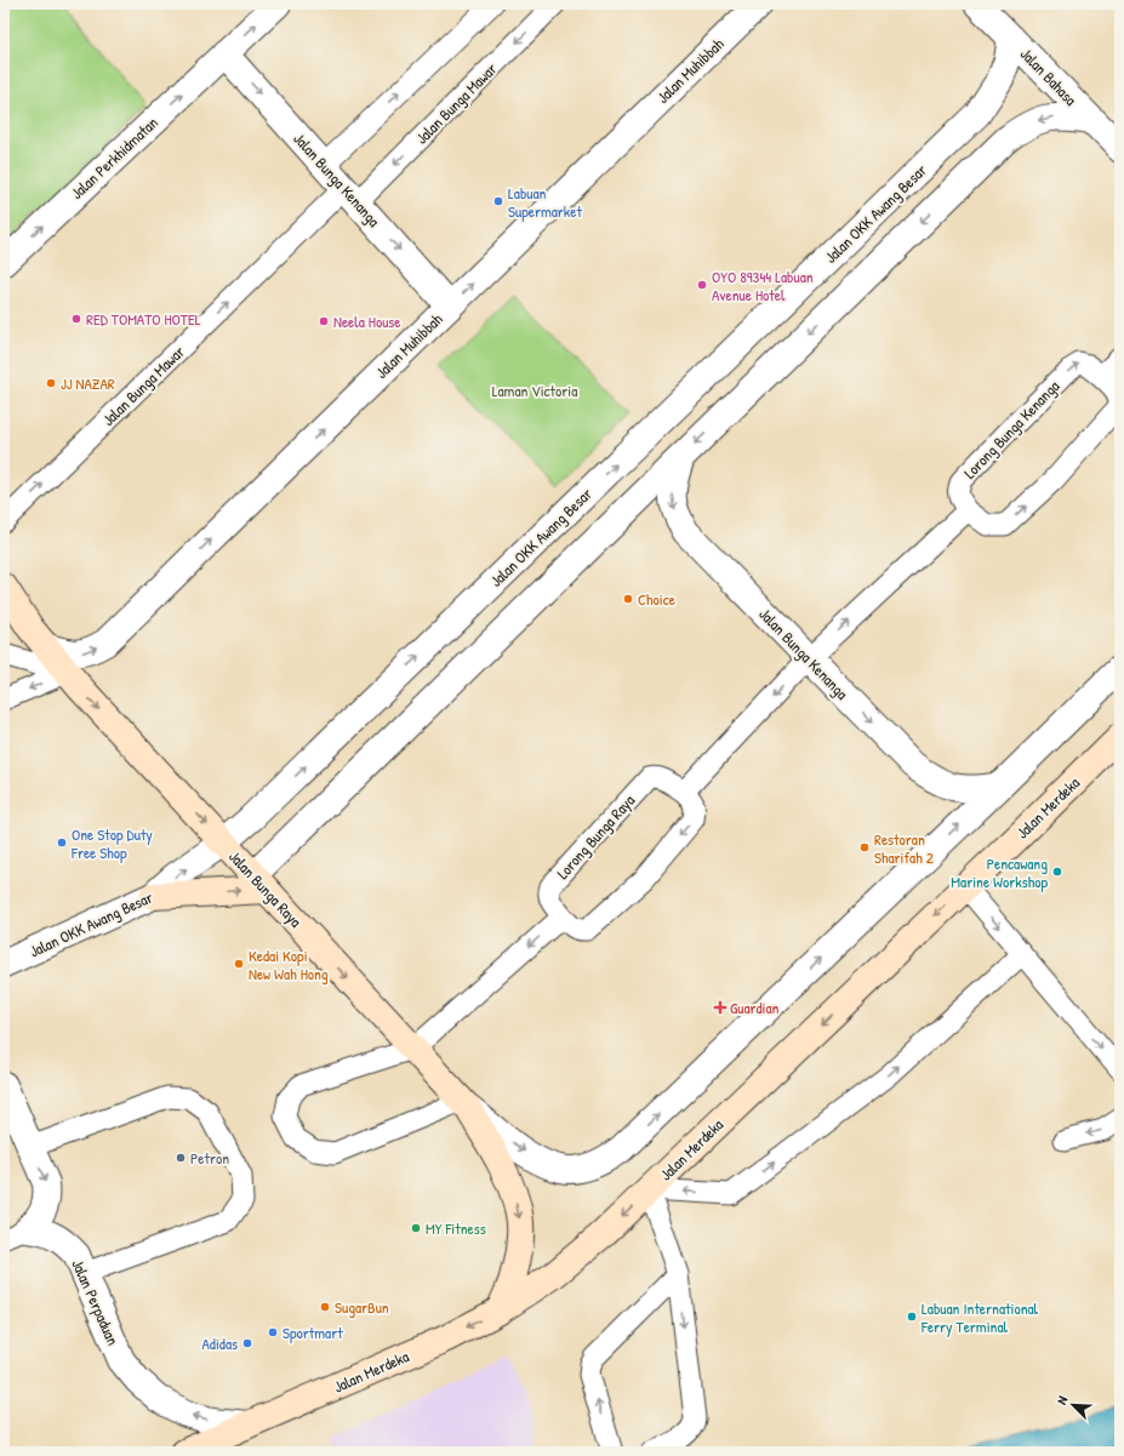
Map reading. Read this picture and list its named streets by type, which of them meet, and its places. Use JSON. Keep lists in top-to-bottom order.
{
  "streets": {
    "main road": ["Jalan Merdeka", "Jalan Bunga Raya"],
    "street": [
      "Jalan Muhibbah",
      "Jalan Bahasa",
      "Jalan Perkhidmatan",
      "Jalan Bunga Kenanga",
      "Jalan OKK Awang Besar",
      "Jalan Perpaduan"
    ],
    "lane": ["Jalan Bunga Mawar", "Lorong Bunga Kenanga", "Lorong Bunga Raya"]
  },
  "crossings": [
    ["Jalan Muhibbah", "Jalan Bunga Kenanga"],
    ["Jalan Muhibbah", "Jalan Bunga Raya"],
    ["Jalan Bahasa", "Jalan OKK Awang Besar"],
    ["Jalan Bunga Mawar", "Jalan Bunga Kenanga"],
    ["Jalan Perkhidmatan", "Jalan Bunga Kenanga"],
    ["Jalan OKK Awang Besar", "Jalan Bunga Raya"],
    ["Jalan Merdeka", "Jalan Bunga Raya"],
    ["Jalan Merdeka", "Jalan Perpaduan"]
  ],
  "one_way": [
    "Jalan Muhibbah",
    "Jalan Perkhidmatan",
    "Jalan Bunga Kenanga",
    "Lorong Bunga Kenanga",
    "Jalan Merdeka",
    "Jalan Bunga Raya"
  ],
  "parks": ["Laman Victoria"],
  "places": {
    "other": [
      "Labuan Supermarket",
      "OYO 89344 Labuan Avenue Hotel",
      "RED TOMATO HOTEL",
      "Neela House",
      "JJ NAZAR",
      "Choice",
      "One Stop Duty Free Shop",
      "Restoran Sharifah 2",
      "Pencawang Marine Workshop",
      "Kedai Kopi New Wah Hong",
      "Petron",
      "MY Fitness",
      "SugarBun",
      "Labuan International Ferry Terminal",
      "Sportmart",
      "Adidas"
    ],
    "health": ["Guardian"]
  },
  "north": "top left"
}
